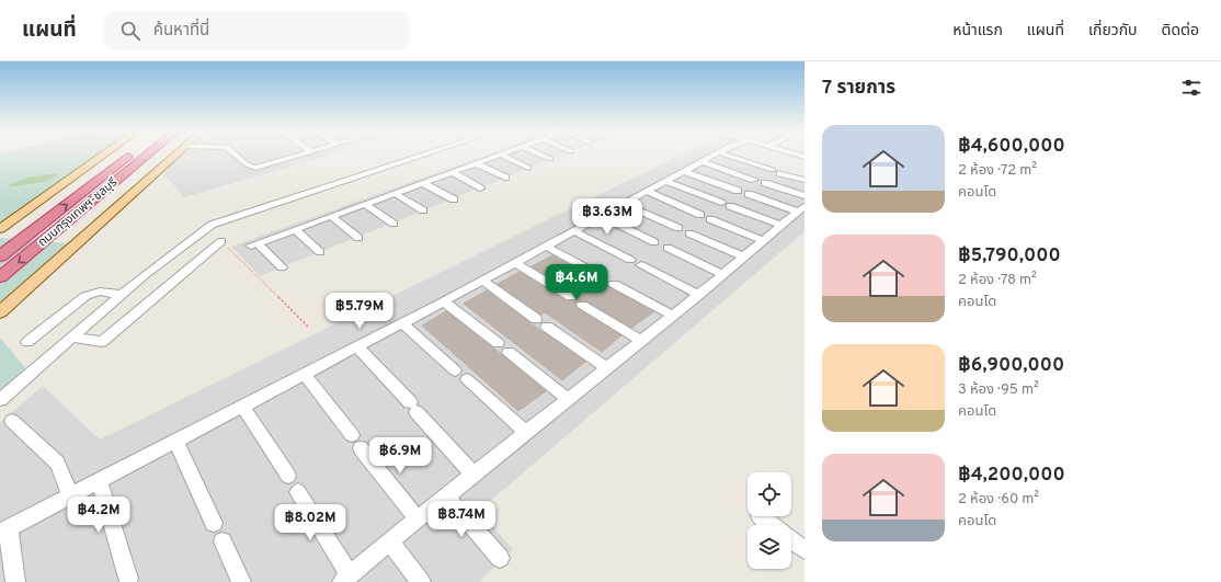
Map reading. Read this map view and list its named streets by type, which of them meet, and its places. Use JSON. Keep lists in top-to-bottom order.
{
  "streets": {
    "highway": ["ถนนกรุงเทพฯ-ชลบุรี"]
  },
  "page": {
    "header": "แผนที่",
    "search": "ค้นหาที่นี่",
    "nav": [
      "หน้าแรก",
      "แผนที่",
      "เกี่ยวกับ",
      "ติดต่อ"
    ],
    "heading": "7 รายการ",
    "list": [
      {
        "name": "฿4,600,000",
        "note": "2 ห้อง · 72 m² · คอนโด"
      },
      {
        "name": "฿5,790,000",
        "note": "2 ห้อง · 78 m² · คอนโด"
      },
      {
        "name": "฿6,900,000",
        "note": "3 ห้อง · 95 m² · คอนโด"
      },
      {
        "name": "฿4,200,000",
        "note": "2 ห้อง · 60 m² · คอนโด"
      }
    ],
    "price": [
      "฿3.63M",
      "฿4.6M",
      "฿5.79M",
      "฿6.9M",
      "฿4.2M",
      "฿8.74M",
      "฿8.02M"
    ]
  }
}
